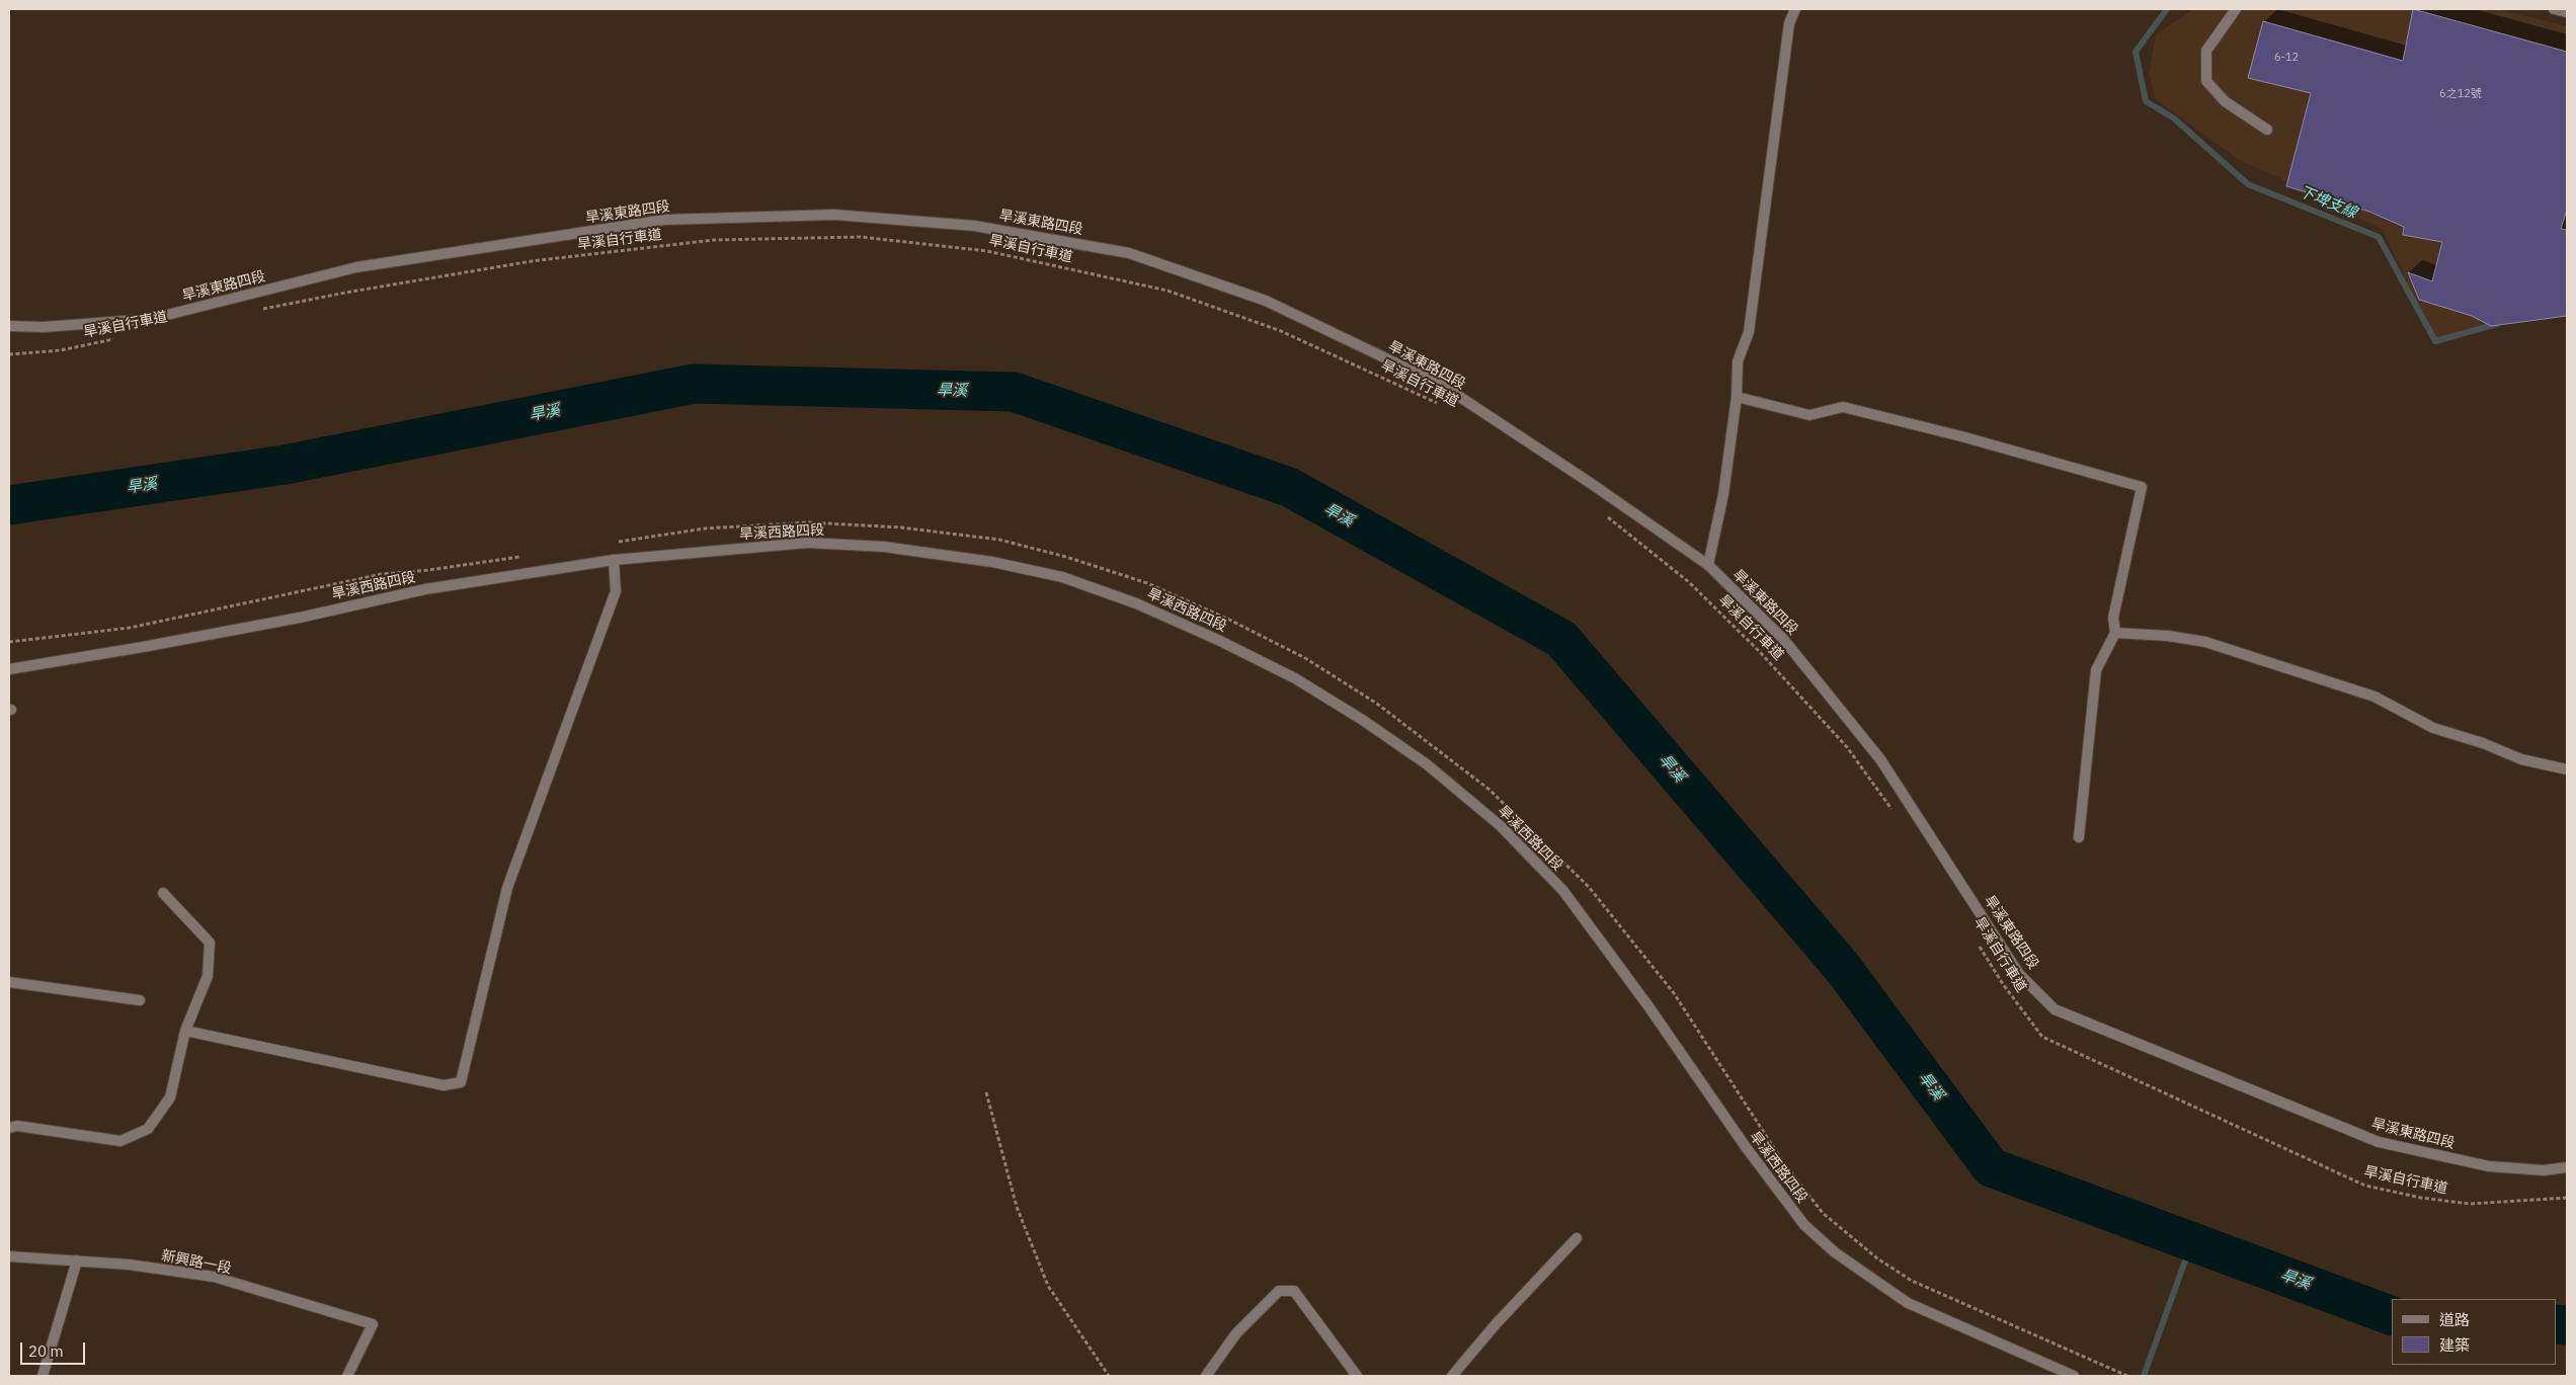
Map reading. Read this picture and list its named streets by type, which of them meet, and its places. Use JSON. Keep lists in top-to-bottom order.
{
  "streets": {
    "street": ["旱溪東路四段", "旱溪西路四段", "新興路一段"],
    "path": ["旱溪自行車道"]
  },
  "water": ["下埤支線", "旱溪"],
  "house_numbers": ["6-12", "6之12號"],
  "legend": ["道路", "建築"],
  "scale_bar": "20 m"
}
